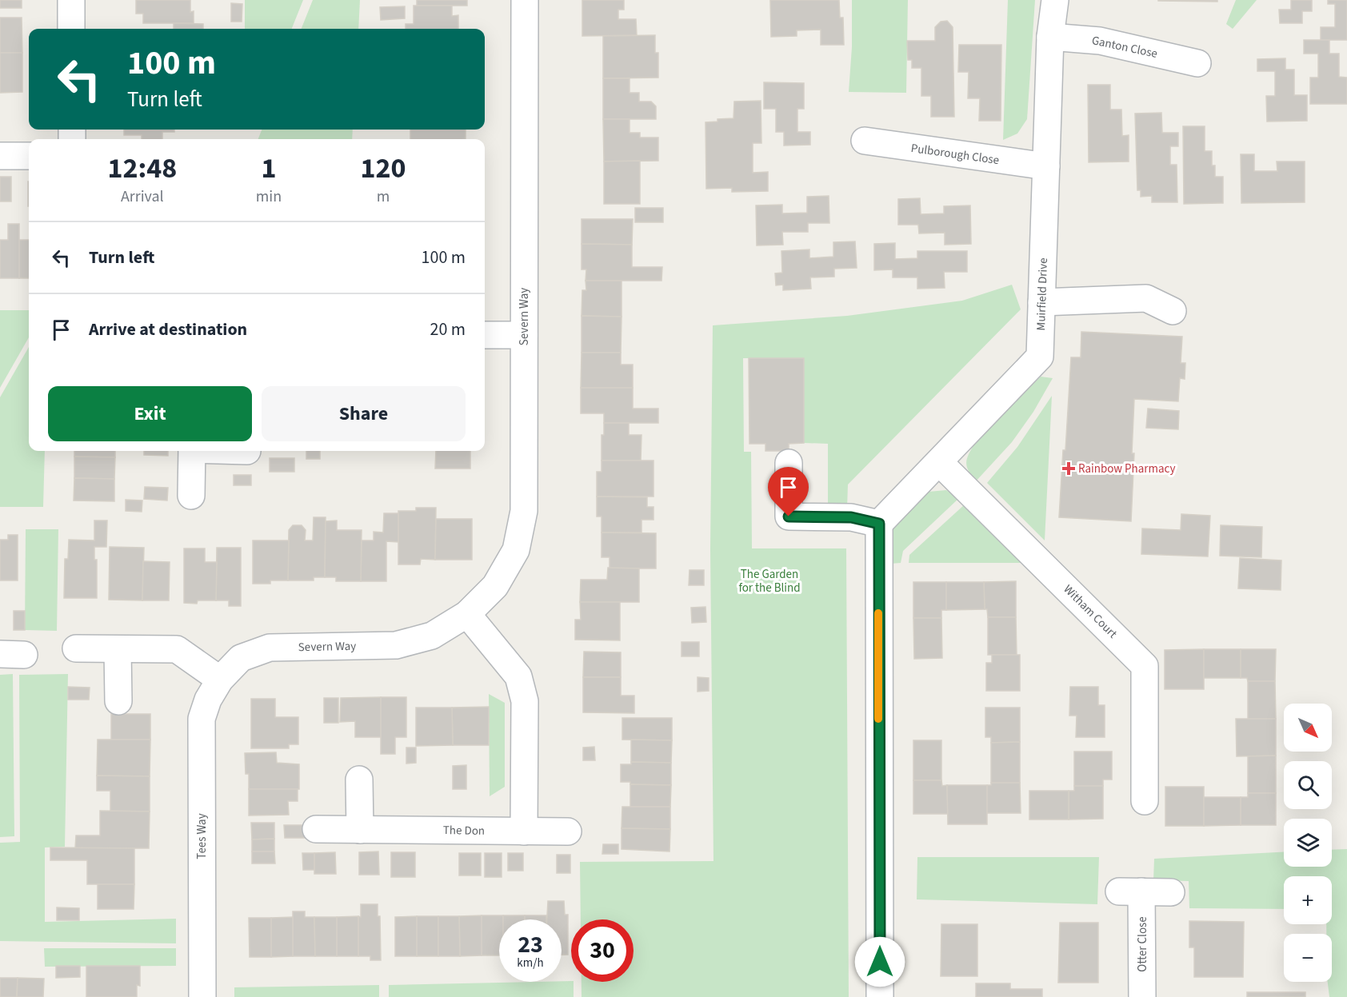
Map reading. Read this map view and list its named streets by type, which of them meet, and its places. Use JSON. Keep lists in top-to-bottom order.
{
  "streets": {
    "street": [
      "Ganton Close",
      "Pulborough Close",
      "Muirfield Drive",
      "Severn Way",
      "Witham Court",
      "The Don",
      "Tees Way",
      "Otter Close"
    ]
  },
  "crossings": [
    ["Ganton Close", "Muirfield Drive"],
    ["Pulborough Close", "Muirfield Drive"],
    ["Muirfield Drive", "Witham Court"],
    ["Severn Way", "Tees Way"]
  ],
  "parks": ["The Garden for the Blind"],
  "places": {
    "health": ["Rainbow Pharmacy"]
  },
  "north": "bottom right",
  "page": {
    "turn": ["100 m", "Turn left"],
    "eta": [
      "12:48",
      "Arrival",
      "1",
      "min",
      "120",
      "m"
    ],
    "list": [
      {
        "name": "Turn left",
        "value": "100 m"
      },
      {
        "name": "Arrive at destination",
        "value": "20 m"
      }
    ],
    "buttons": ["Exit", "Share"],
    "map_buttons": ["+", "−"],
    "speed": "23 km/h",
    "limit": "30"
  }
}
